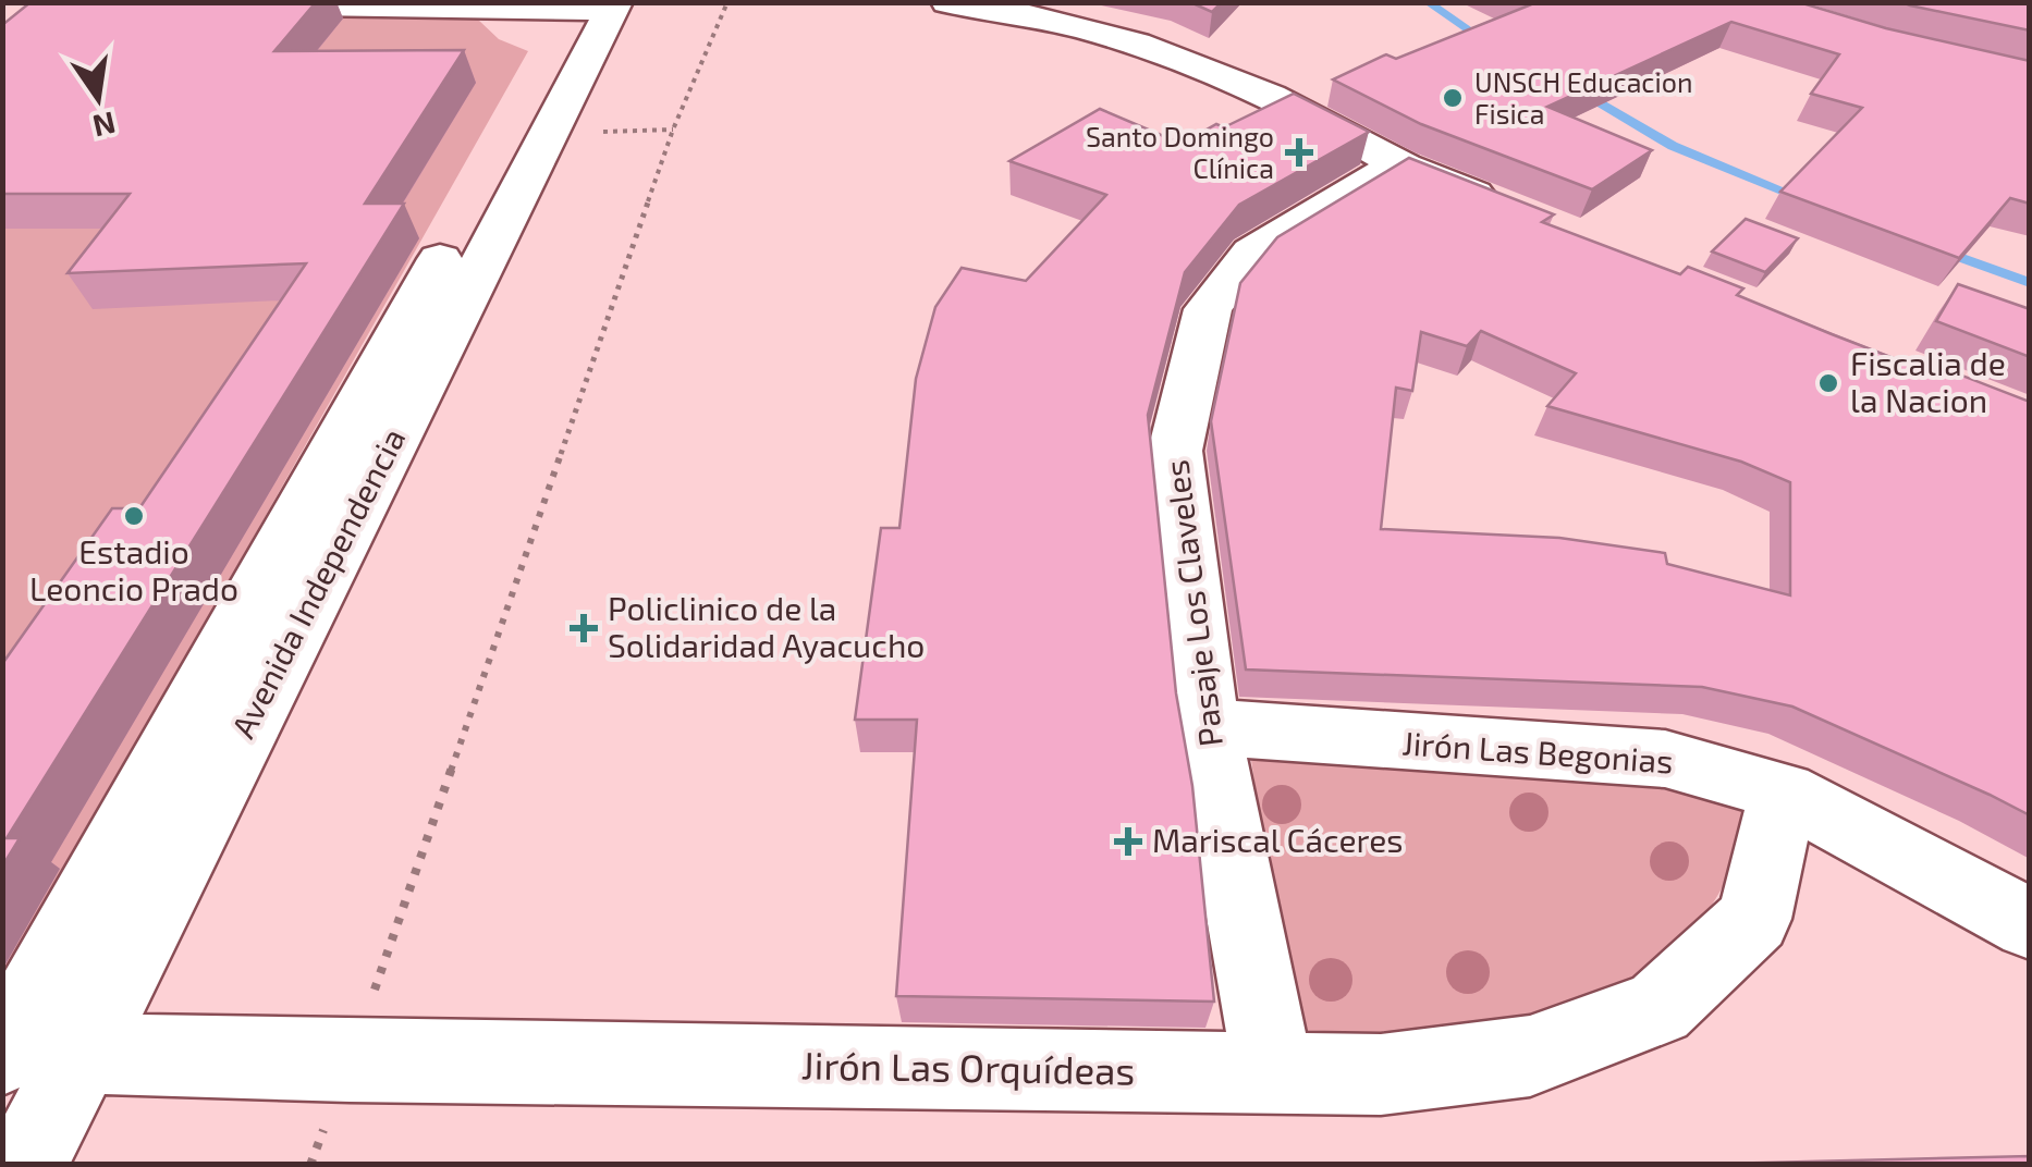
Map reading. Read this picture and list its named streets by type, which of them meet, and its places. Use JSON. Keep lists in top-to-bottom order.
{
  "streets": {
    "street": [
      "Avenida Independencia",
      "Pasaje Los Claveles",
      "Jirón Las Begonias",
      "Jirón Las Orquídeas"
    ]
  },
  "crossings": [
    ["Avenida Independencia", "Jirón Las Orquídeas"],
    ["Pasaje Los Claveles", "Jirón Las Begonias"],
    ["Pasaje Los Claveles", "Jirón Las Orquídeas"],
    ["Jirón Las Begonias", "Jirón Las Orquídeas"]
  ],
  "places": {
    "other": ["UNSCH Educacion Fisica", "Fiscalia de la Nacion", "Estadio Leoncio Prado"],
    "health": ["Santo Domingo Clínica", "Policlinico de la Solidaridad Ayacucho", "Mariscal Cáceres"]
  },
  "north": "bottom"
}
